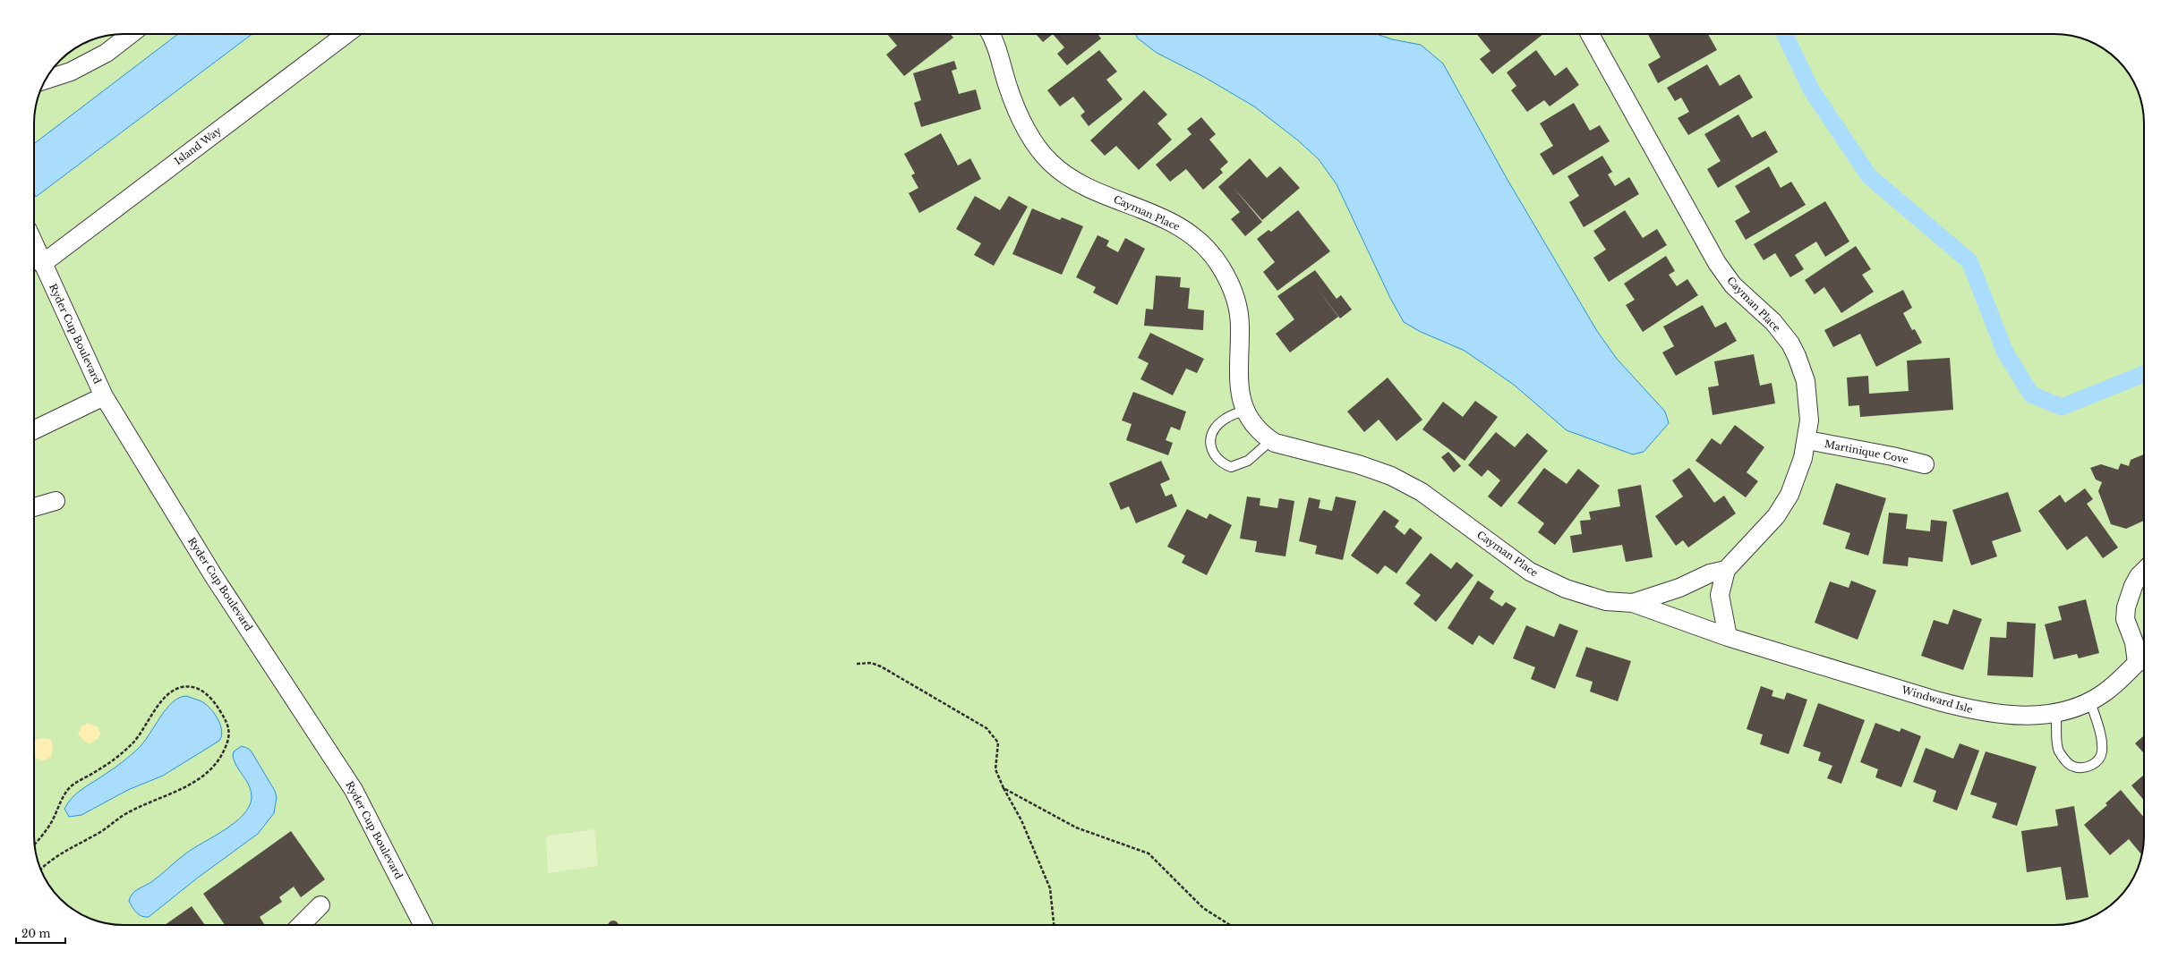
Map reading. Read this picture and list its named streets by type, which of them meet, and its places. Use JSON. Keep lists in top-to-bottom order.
{
  "streets": {
    "street": [
      "Island Way",
      "Cayman Place",
      "Ryder Cup Boulevard",
      "Martinique Cove",
      "Windward Isle"
    ]
  },
  "crossings": [
    ["Island Way", "Ryder Cup Boulevard"],
    ["Cayman Place", "Martinique Cove"],
    ["Cayman Place", "Windward Isle"]
  ],
  "scale_bar": "20 m"
}
